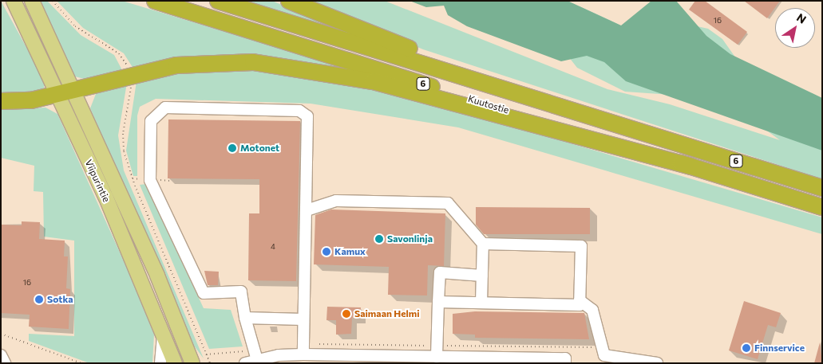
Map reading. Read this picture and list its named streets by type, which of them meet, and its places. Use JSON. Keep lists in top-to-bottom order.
{
  "streets": {
    "highway": ["6", "Kuutostie"],
    "main road": ["Viipurintie"]
  },
  "places": [
    "Motonet",
    "Savonlinja",
    "Kamux",
    "Sotka",
    "Saimaan Helmi",
    "Finnservice"
  ],
  "house_numbers": ["16", "4", "16"],
  "north": "top right"
}
